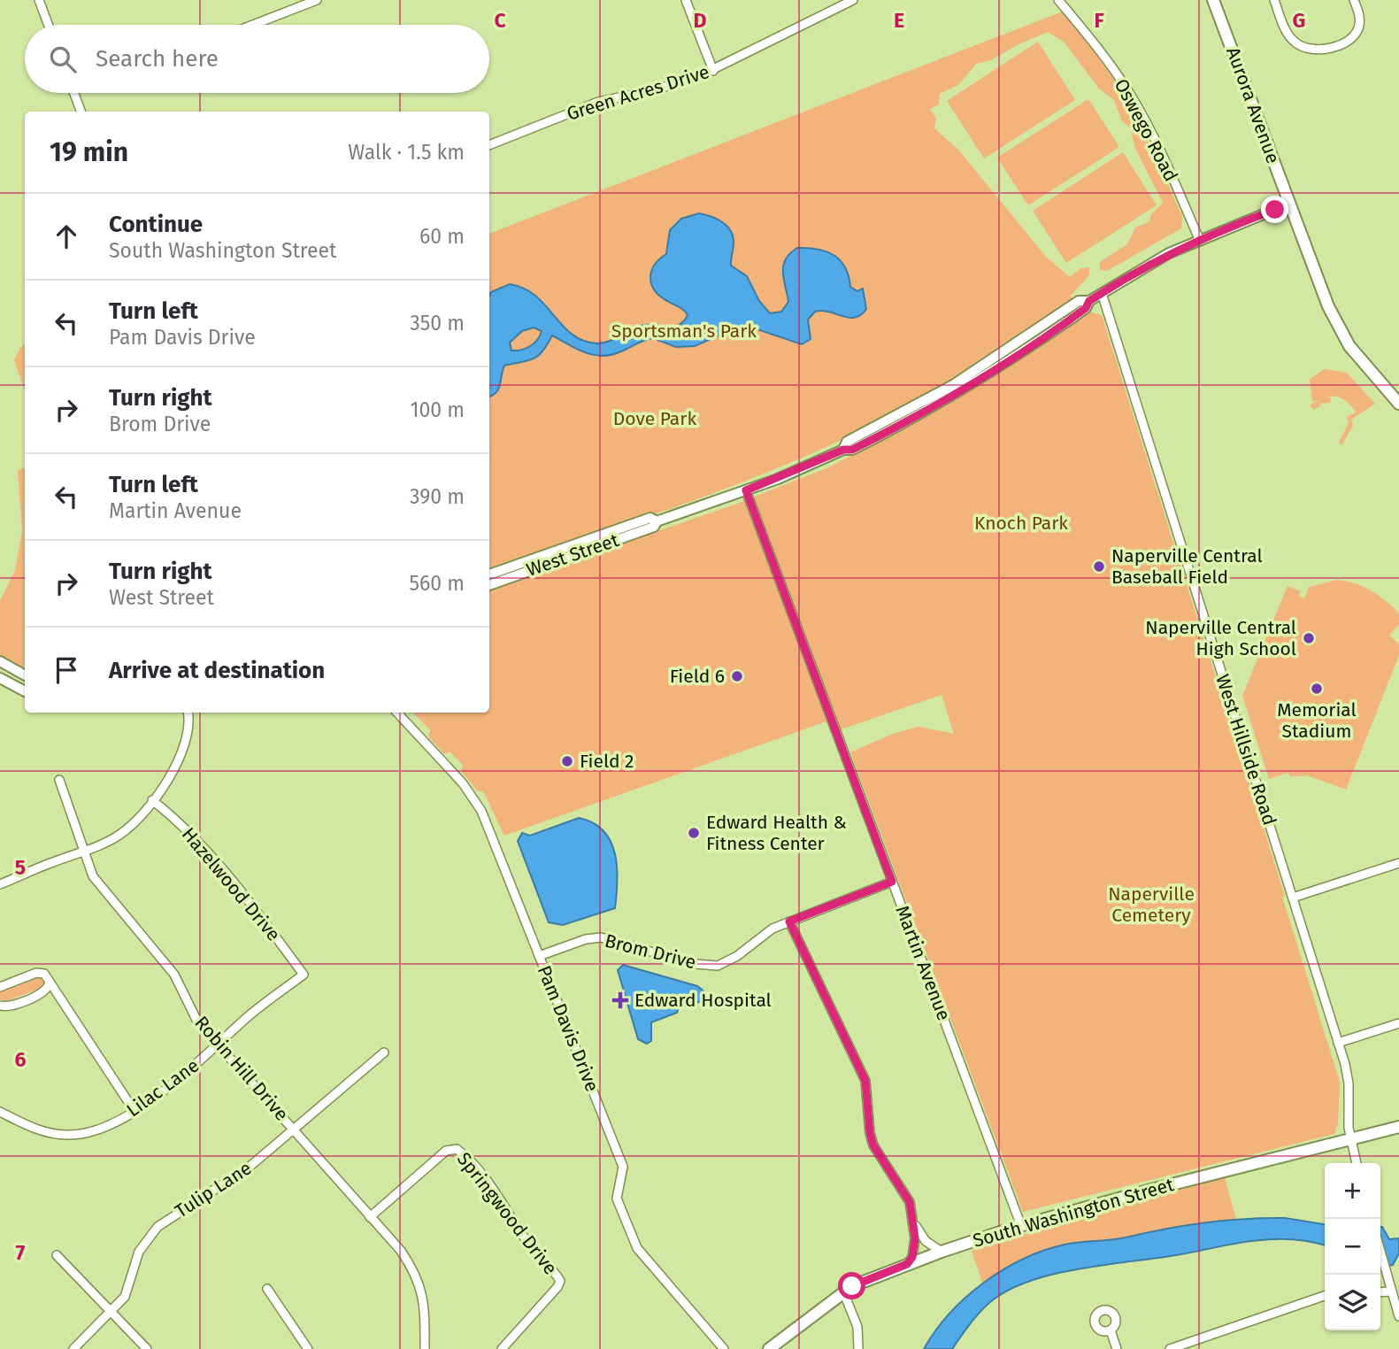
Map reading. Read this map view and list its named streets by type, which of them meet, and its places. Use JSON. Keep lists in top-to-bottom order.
{
  "streets": {
    "main road": ["Aurora Avenue", "South Washington Street"],
    "street": [
      "Green Acres Drive",
      "Oswego Road",
      "West Street",
      "West Hillside Road",
      "Hazelwood Drive",
      "Brom Drive",
      "Martin Avenue",
      "Pam Davis Drive",
      "Robin Hill Drive",
      "Lilac Lane",
      "Tulip Lane",
      "Springwood Drive"
    ]
  },
  "crossings": [
    ["Aurora Avenue", "West Street"],
    ["Oswego Road", "West Street"],
    ["West Street", "West Hillside Road"],
    ["West Street", "Martin Avenue"],
    ["West Hillside Road", "South Washington Street"],
    ["Hazelwood Drive", "Lilac Lane"],
    ["Brom Drive", "Martin Avenue"],
    ["Brom Drive", "Pam Davis Drive"],
    ["Martin Avenue", "South Washington Street"],
    ["Robin Hill Drive", "Lilac Lane"],
    ["Robin Hill Drive", "Tulip Lane"],
    ["Robin Hill Drive", "Springwood Drive"]
  ],
  "parks": [
    "Sportsman's Park",
    "Dove Park",
    "Knoch Park",
    "Naperville Cemetery"
  ],
  "places": {
    "other": [
      "Naperville Central Baseball Field",
      "Naperville Central High School",
      "Field 6",
      "Memorial Stadium",
      "Field 2",
      "Edward Health & Fitness Center"
    ],
    "health": ["Edward Hospital"]
  },
  "page": {
    "search": "Search here",
    "heading": ["19 min", "Walk · 1.5 km"],
    "list": [
      ["Continue", "South Washington Street", "60 m"],
      ["Turn left", "Pam Davis Drive", "350 m"],
      ["Turn right", "Brom Drive", "100 m"],
      ["Turn left", "Martin Avenue", "390 m"],
      ["Turn right", "West Street", "560 m"],
      "Arrive at destination"
    ],
    "map_buttons": ["+", "−"]
  },
  "grid": {
    "columns": [
      "C",
      "D",
      "E",
      "F",
      "G"
    ],
    "rows": ["5", "6", "7"]
  }
}
